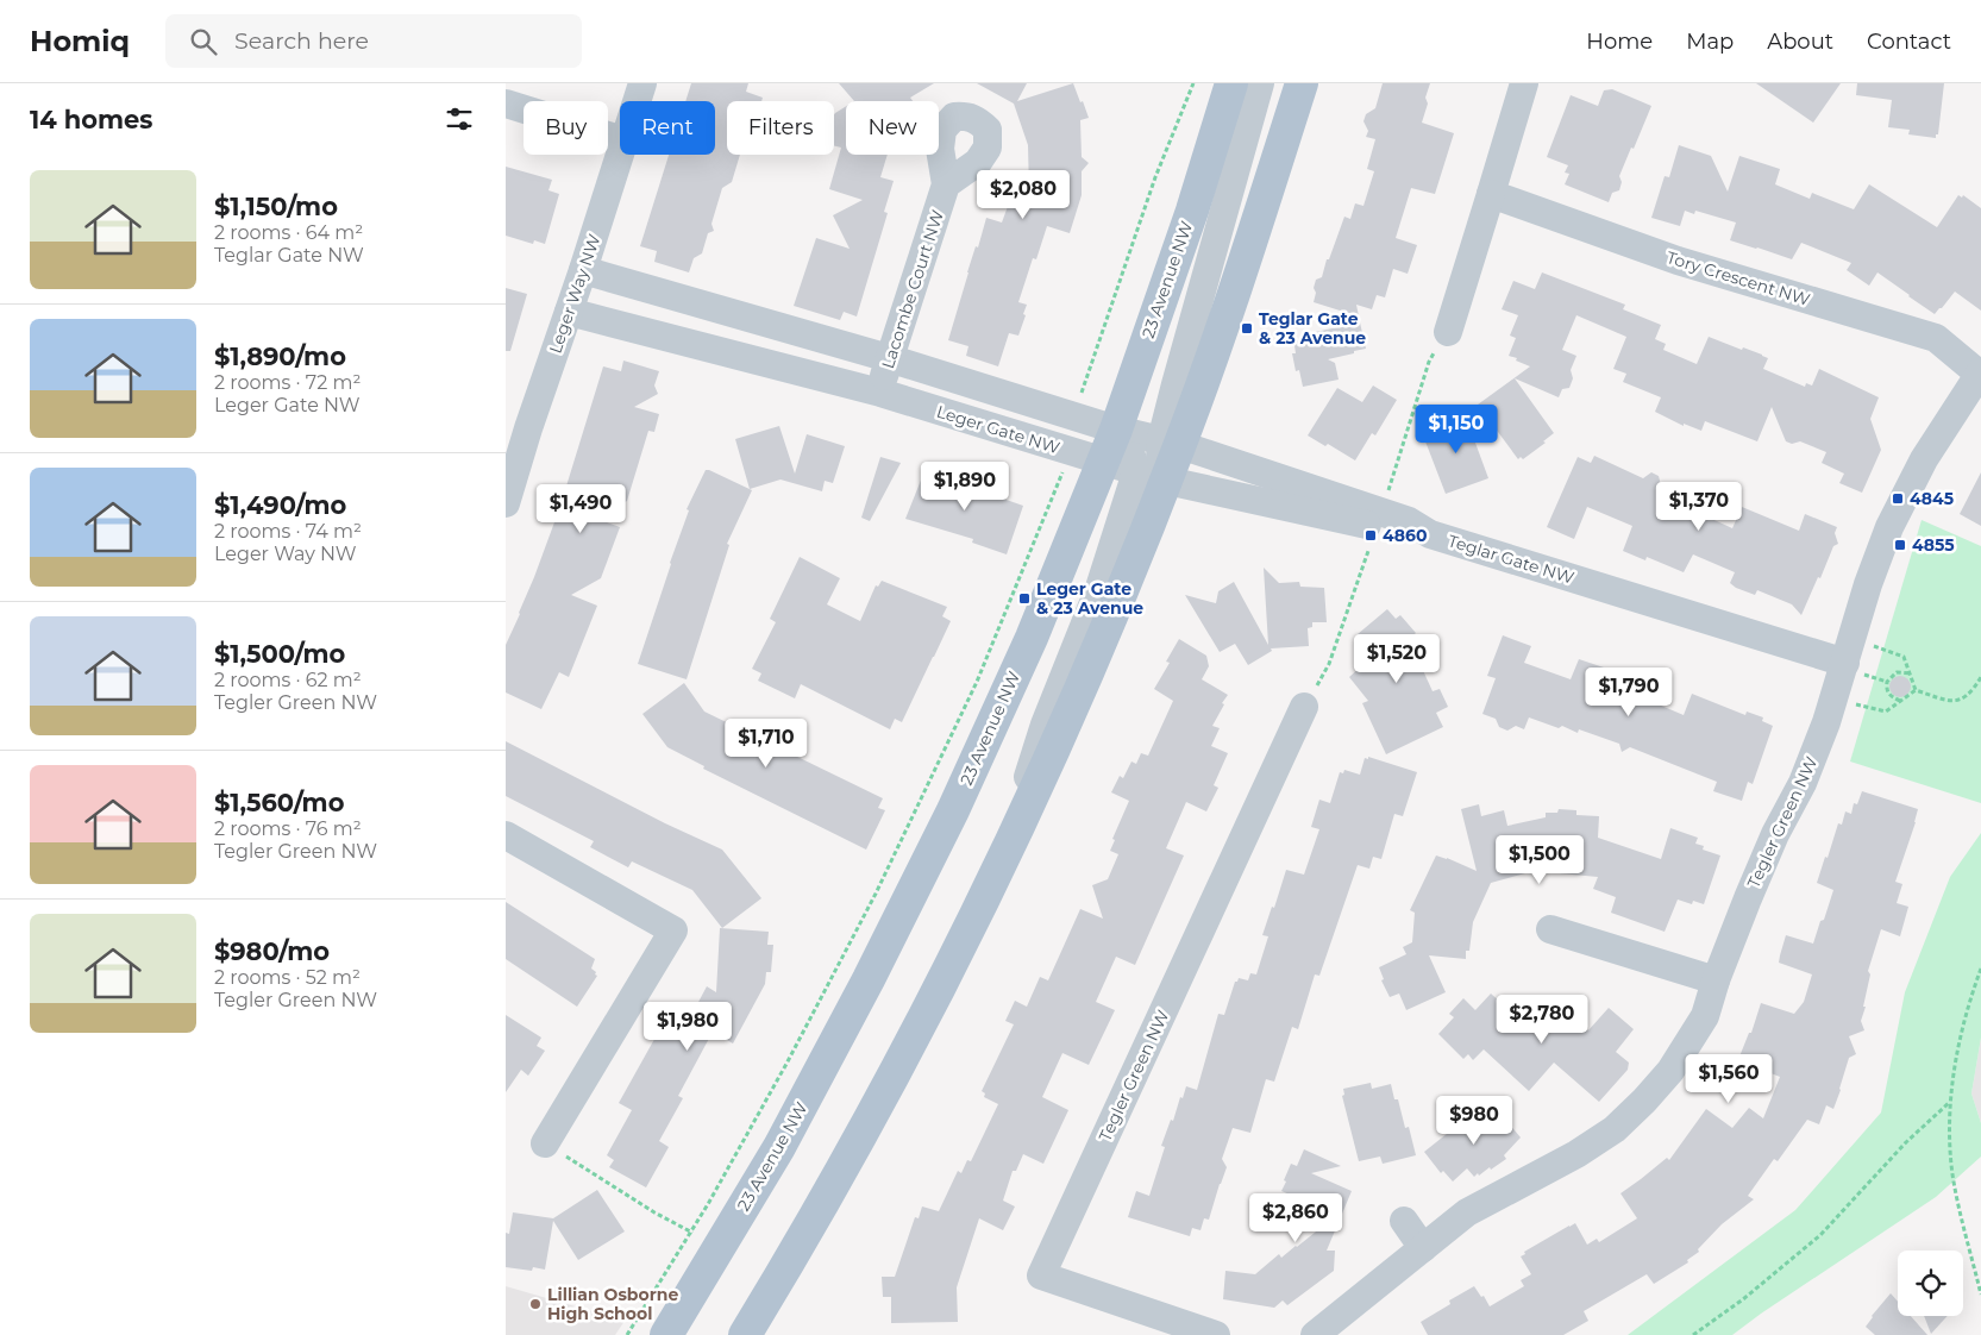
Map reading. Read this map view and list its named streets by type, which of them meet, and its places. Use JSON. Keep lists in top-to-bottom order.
{
  "streets": {
    "main road": ["23 Avenue NW"],
    "street": [
      "Tory Crescent NW",
      "Lacombe Court NW",
      "Leger Way NW",
      "Leger Gate NW",
      "Teglar Gate NW",
      "Tegler Green NW"
    ]
  },
  "crossings": [
    ["Tory Crescent NW", "Tegler Green NW"],
    ["23 Avenue NW", "Leger Gate NW"],
    ["Lacombe Court NW", "Leger Gate NW"],
    ["Leger Way NW", "Leger Gate NW"],
    ["Leger Gate NW", "Teglar Gate NW"],
    ["Teglar Gate NW", "Tegler Green NW"]
  ],
  "places": {
    "transit": [
      "Teglar Gate & 23 Avenue",
      "4845",
      "4860",
      "4855",
      "Leger Gate & 23 Avenue"
    ],
    "other": ["Lillian Osborne High School"]
  },
  "page": {
    "header": "Homiq",
    "search": "Search here",
    "nav": [
      "Home",
      "Map",
      "About",
      "Contact"
    ],
    "heading": "14 homes",
    "chip": [
      "Buy",
      "Rent",
      "Filters",
      "New"
    ],
    "list": [
      {
        "name": "$1,150/mo",
        "note": "2 rooms · 64 m² · Teglar Gate NW"
      },
      {
        "name": "$1,890/mo",
        "note": "2 rooms · 72 m² · Leger Gate NW"
      },
      {
        "name": "$1,490/mo",
        "note": "2 rooms · 74 m² · Leger Way NW"
      },
      {
        "name": "$1,500/mo",
        "note": "2 rooms · 62 m² · Tegler Green NW"
      },
      {
        "name": "$1,560/mo",
        "note": "2 rooms · 76 m² · Tegler Green NW"
      },
      {
        "name": "$980/mo",
        "note": "2 rooms · 52 m² · Tegler Green NW"
      }
    ],
    "price": [
      "$2,080",
      "$1,150",
      "$1,890",
      "$1,370",
      "$1,490",
      "$1,520",
      "$1,790",
      "$1,710",
      "$1,500",
      "$2,780",
      "$1,980",
      "$1,560",
      "$980",
      "$2,860"
    ]
  }
}
